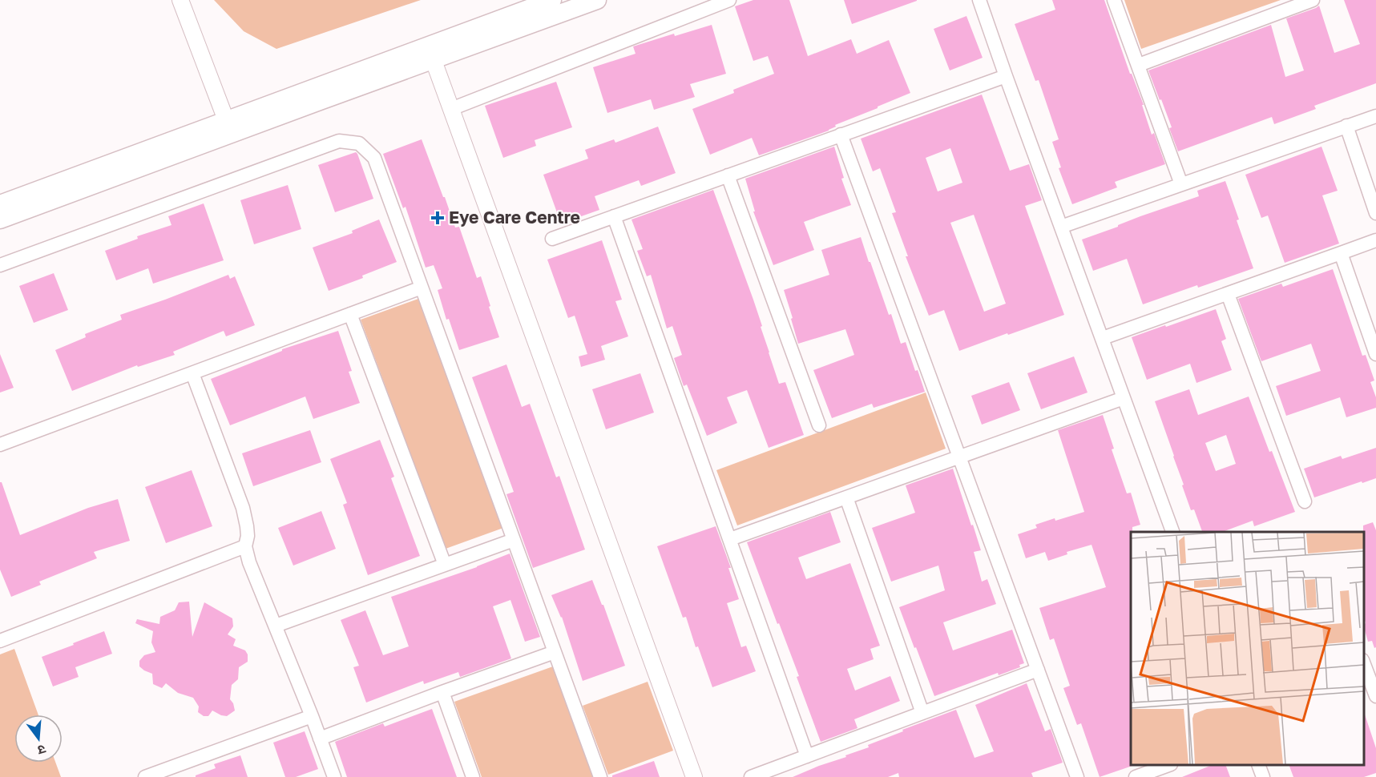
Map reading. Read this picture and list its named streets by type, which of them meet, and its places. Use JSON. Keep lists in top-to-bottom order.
{
  "places": {
    "health": ["Eye Care Centre"]
  },
  "north": "bottom"
}
